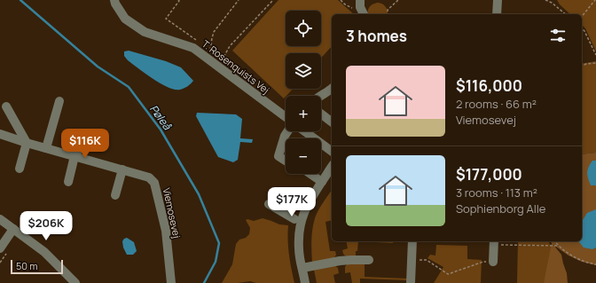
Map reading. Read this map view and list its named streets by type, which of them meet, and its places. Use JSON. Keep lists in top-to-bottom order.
{
  "streets": {
    "street": ["T. Rosenquists Vej", "Viemosevej"]
  },
  "water": ["Pøleå"],
  "scale_bar": "50 m",
  "page": {
    "map_buttons": ["+", "−"],
    "heading": "3 homes",
    "list": [
      {
        "name": "$116,000",
        "note": "2 rooms · 66 m² · Viemosevej"
      },
      {
        "name": "$177,000",
        "note": "3 rooms · 113 m² · Sophienborg Alle"
      }
    ],
    "price": ["$116K", "$177K", "$206K"],
    "scale": "50 m"
  }
}
